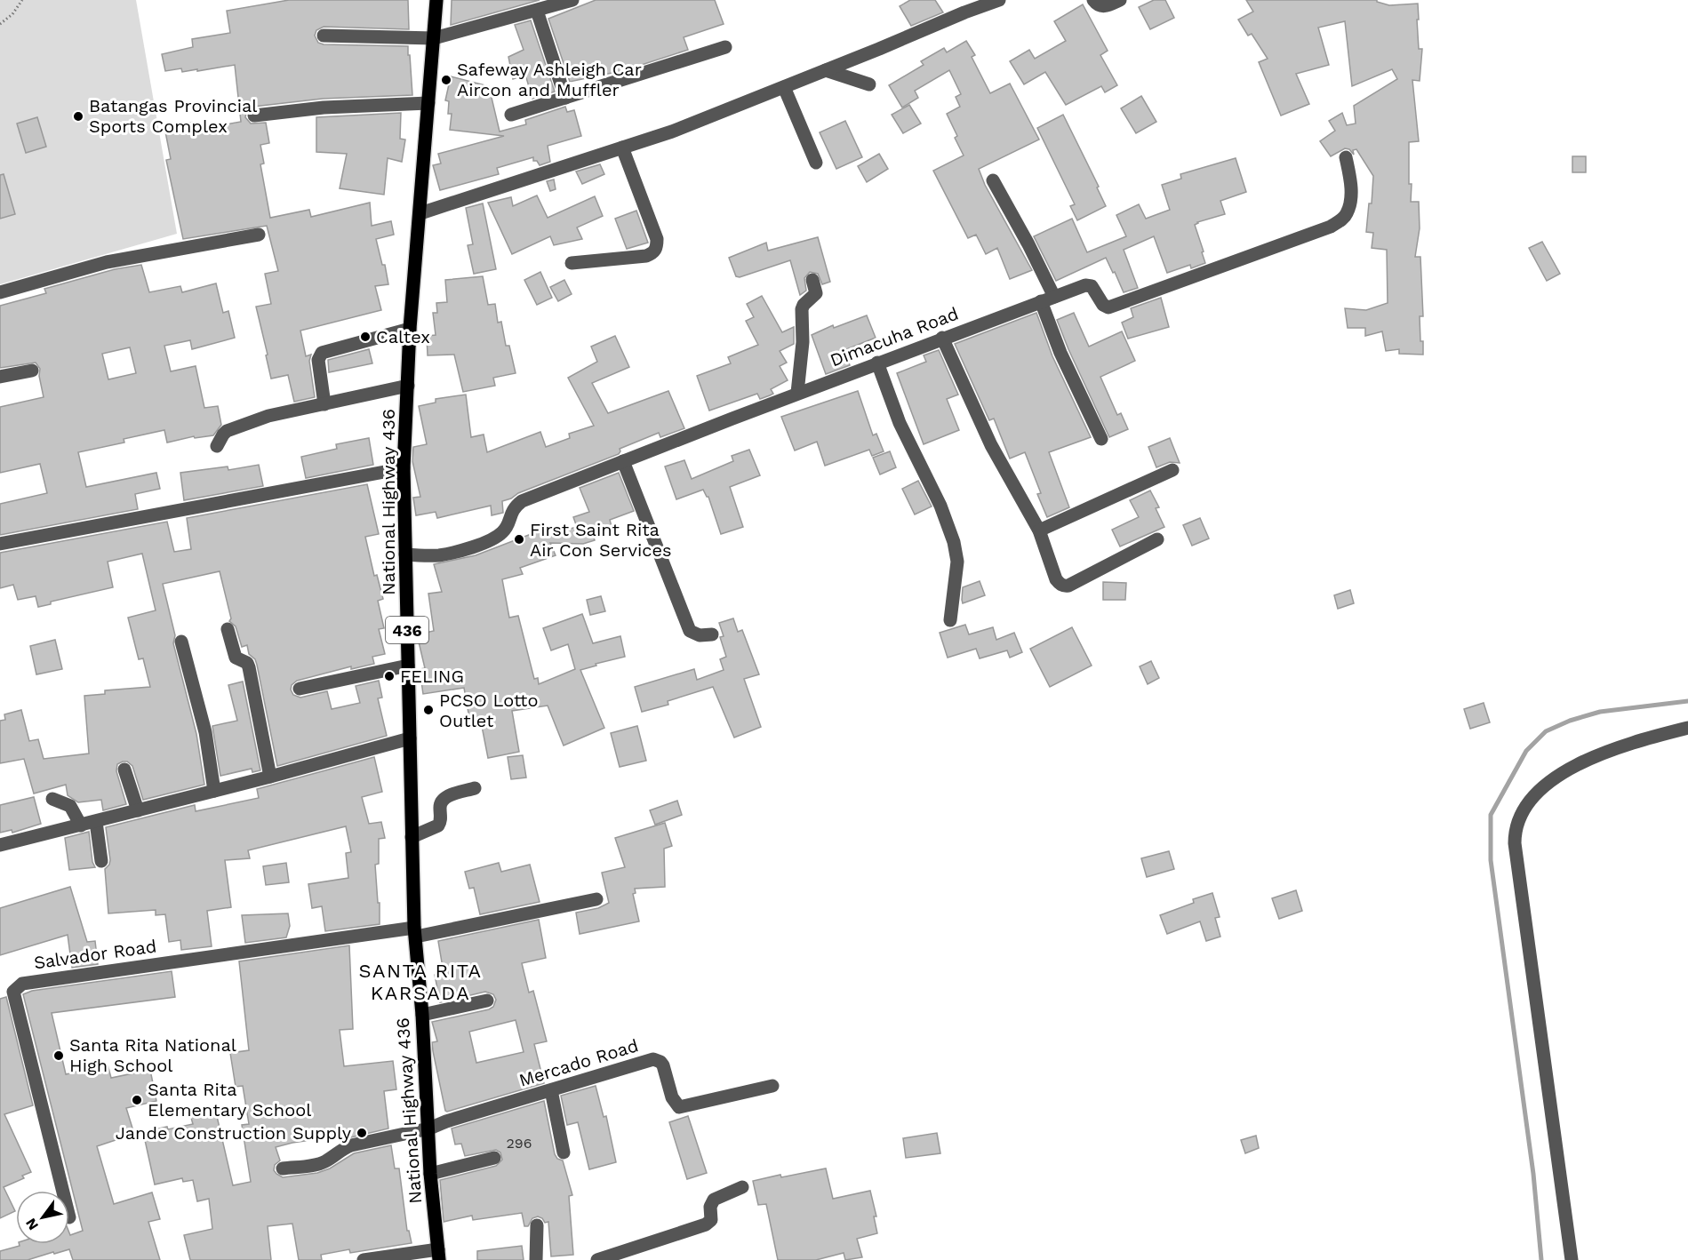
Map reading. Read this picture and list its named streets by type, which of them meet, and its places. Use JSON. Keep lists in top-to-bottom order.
{
  "streets": {
    "main road": ["National Highway 436", "436"],
    "street": ["Dimacuha Road", "Salvador Road", "Mercado Road"]
  },
  "crossings": [
    ["Dimacuha Road", "National Highway 436"],
    ["National Highway 436", "Salvador Road"],
    ["National Highway 436", "Mercado Road"]
  ],
  "districts": ["SANTA RITA KARSADA"],
  "places": [
    "Safeway Ashleigh Car Aircon and Muffler",
    "Batangas Provincial Sports Complex",
    "Caltex",
    "First Saint Rita Air Con Services",
    "FELING",
    "PCSO Lotto Outlet",
    "Santa Rita National High School",
    "Santa Rita Elementary School",
    "Jande Construction Supply"
  ],
  "house_numbers": ["296"],
  "north": "bottom left"
}
